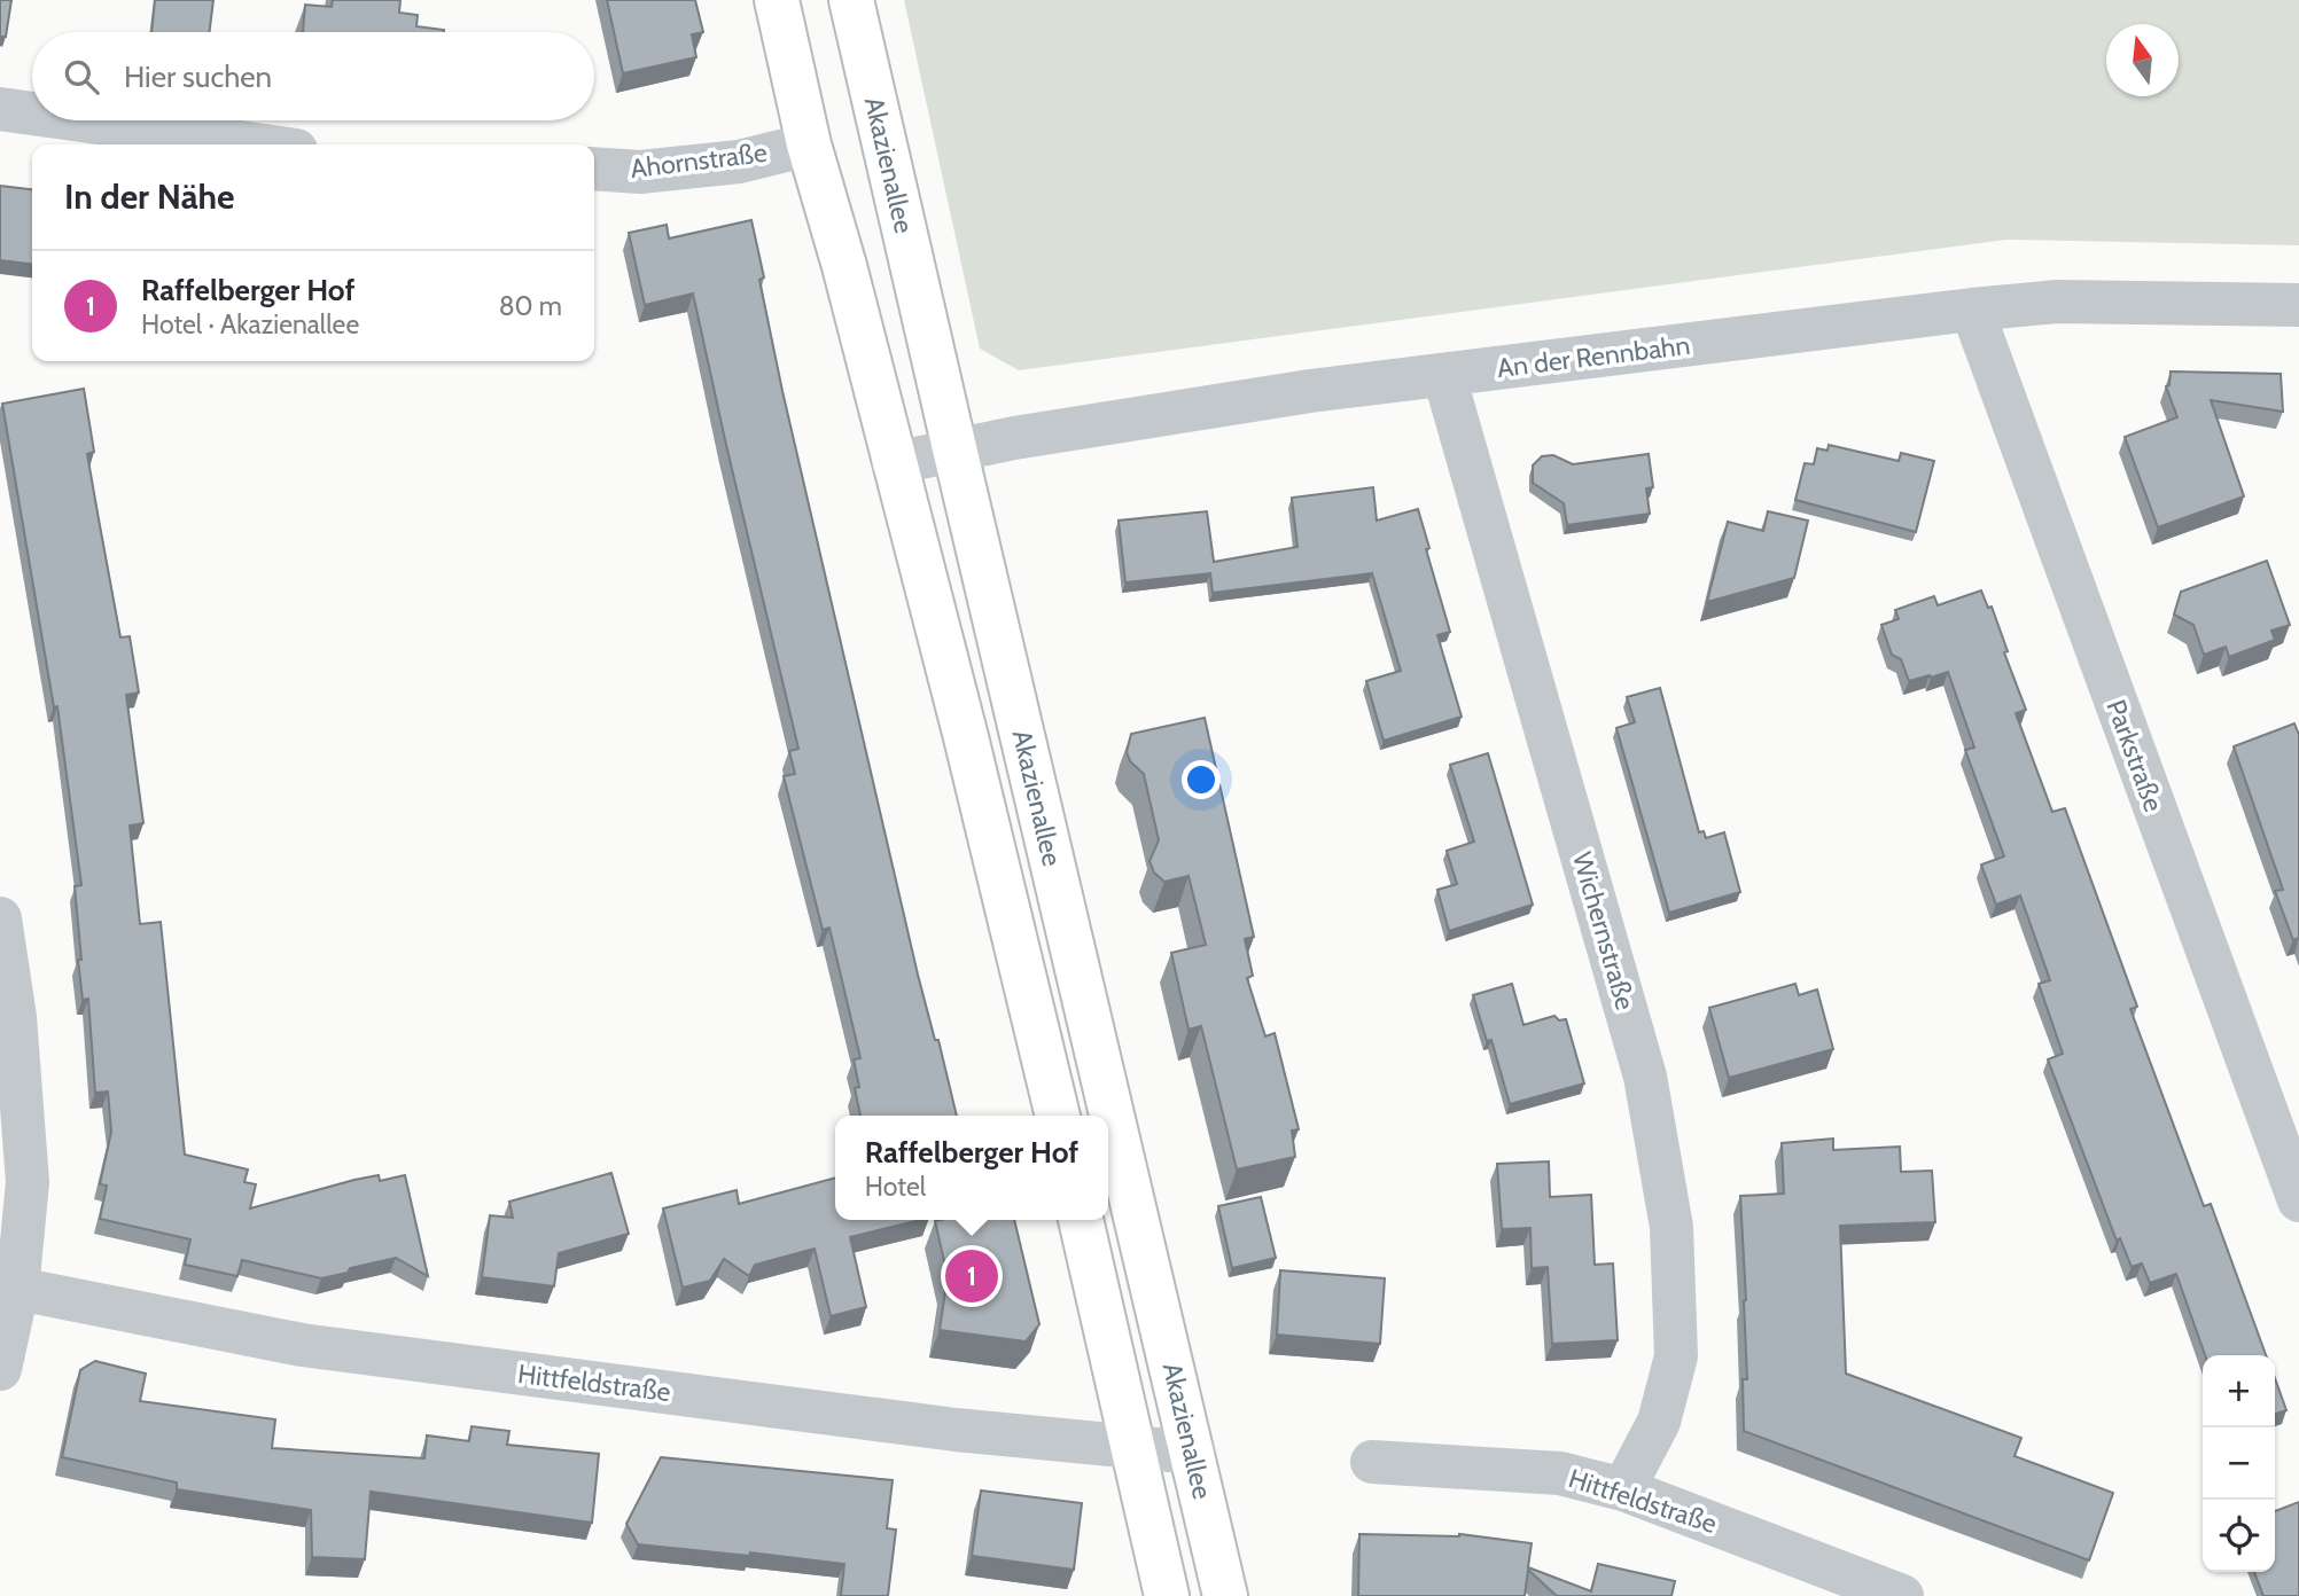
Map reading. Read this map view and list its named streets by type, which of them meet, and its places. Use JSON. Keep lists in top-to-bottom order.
{
  "streets": {
    "main road": ["Akazienallee"],
    "street": [
      "Ahornstraße",
      "An der Rennbahn",
      "Parkstraße",
      "Wichernstraße",
      "Hittfeldstraße"
    ]
  },
  "crossings": [
    ["Ahornstraße", "Akazienallee"],
    ["Akazienallee", "An der Rennbahn"],
    ["Akazienallee", "Hittfeldstraße"],
    ["An der Rennbahn", "Parkstraße"],
    ["An der Rennbahn", "Wichernstraße"],
    ["Wichernstraße", "Hittfeldstraße"]
  ],
  "north": "top",
  "page": {
    "search": "Hier suchen",
    "heading": "In der Nähe",
    "list": [
      {
        "mark": "1",
        "name": "Raffelberger Hof",
        "note": "Hotel · Akazienallee",
        "value": "80 m"
      }
    ],
    "popup": ["Raffelberger Hof", "Hotel"],
    "pins": "1",
    "map_buttons": ["+", "−"]
  }
}
